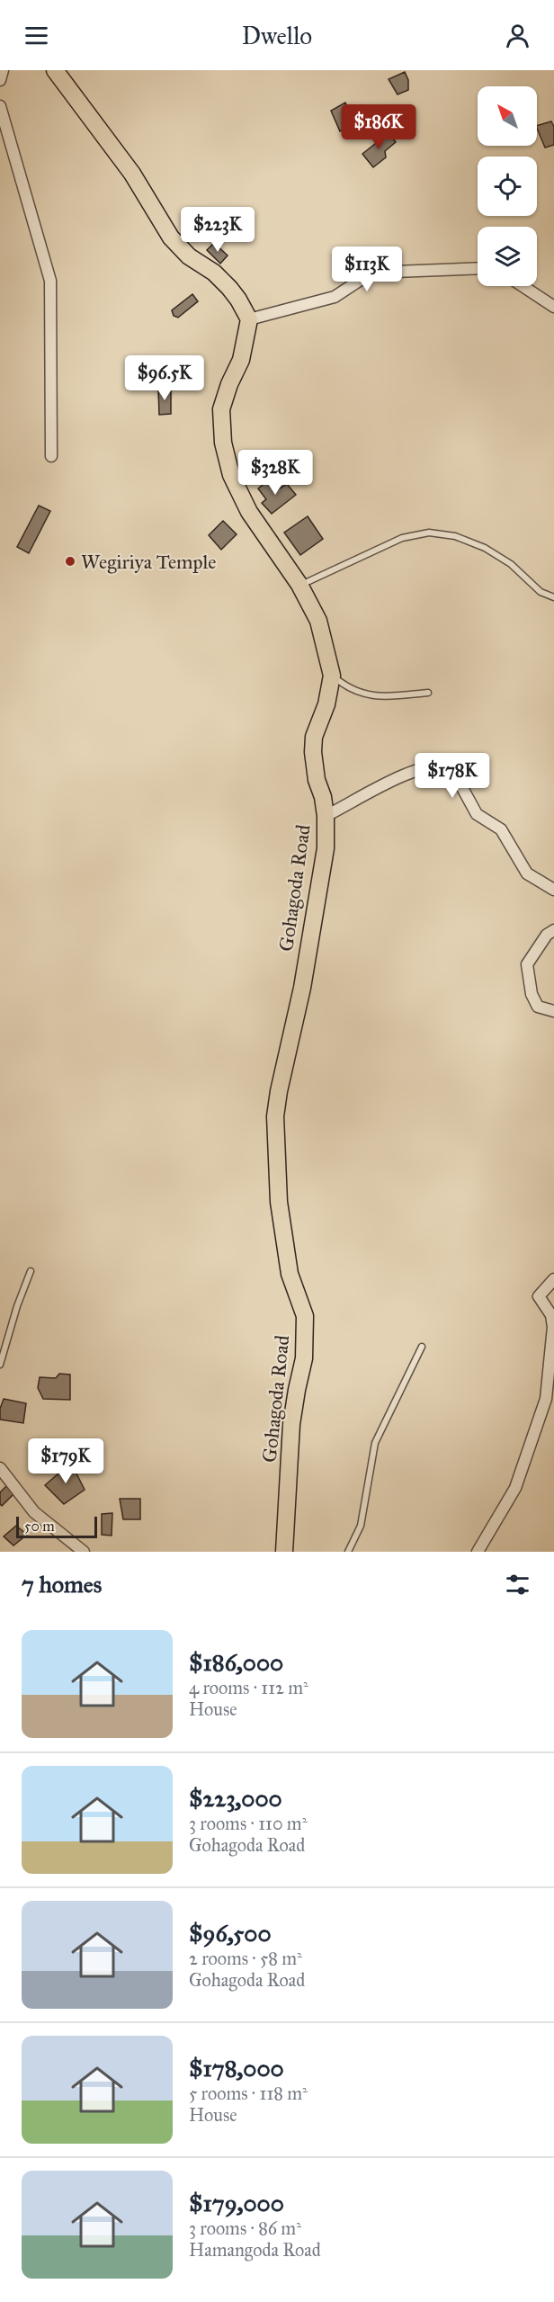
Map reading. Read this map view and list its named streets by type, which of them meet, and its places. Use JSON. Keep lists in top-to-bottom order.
{
  "streets": {
    "main road": ["Gohagoda Road"]
  },
  "places": ["Wegiriya Temple"],
  "scale_bar": "50 m",
  "north": "top left",
  "page": {
    "header": "Dwello",
    "price": [
      "$186K",
      "$223K",
      "$113K",
      "$96.5K",
      "$328K",
      "$178K",
      "$179K"
    ],
    "scale": "50 m",
    "heading": "7 homes",
    "list": [
      {
        "name": "$186,000",
        "note": "4 rooms · 112 m² · House"
      },
      {
        "name": "$223,000",
        "note": "3 rooms · 110 m² · Gohagoda Road"
      },
      {
        "name": "$96,500",
        "note": "2 rooms · 58 m² · Gohagoda Road"
      },
      {
        "name": "$178,000",
        "note": "5 rooms · 118 m² · House"
      },
      {
        "name": "$179,000",
        "note": "3 rooms · 86 m² · Hamangoda Road"
      }
    ]
  }
}
